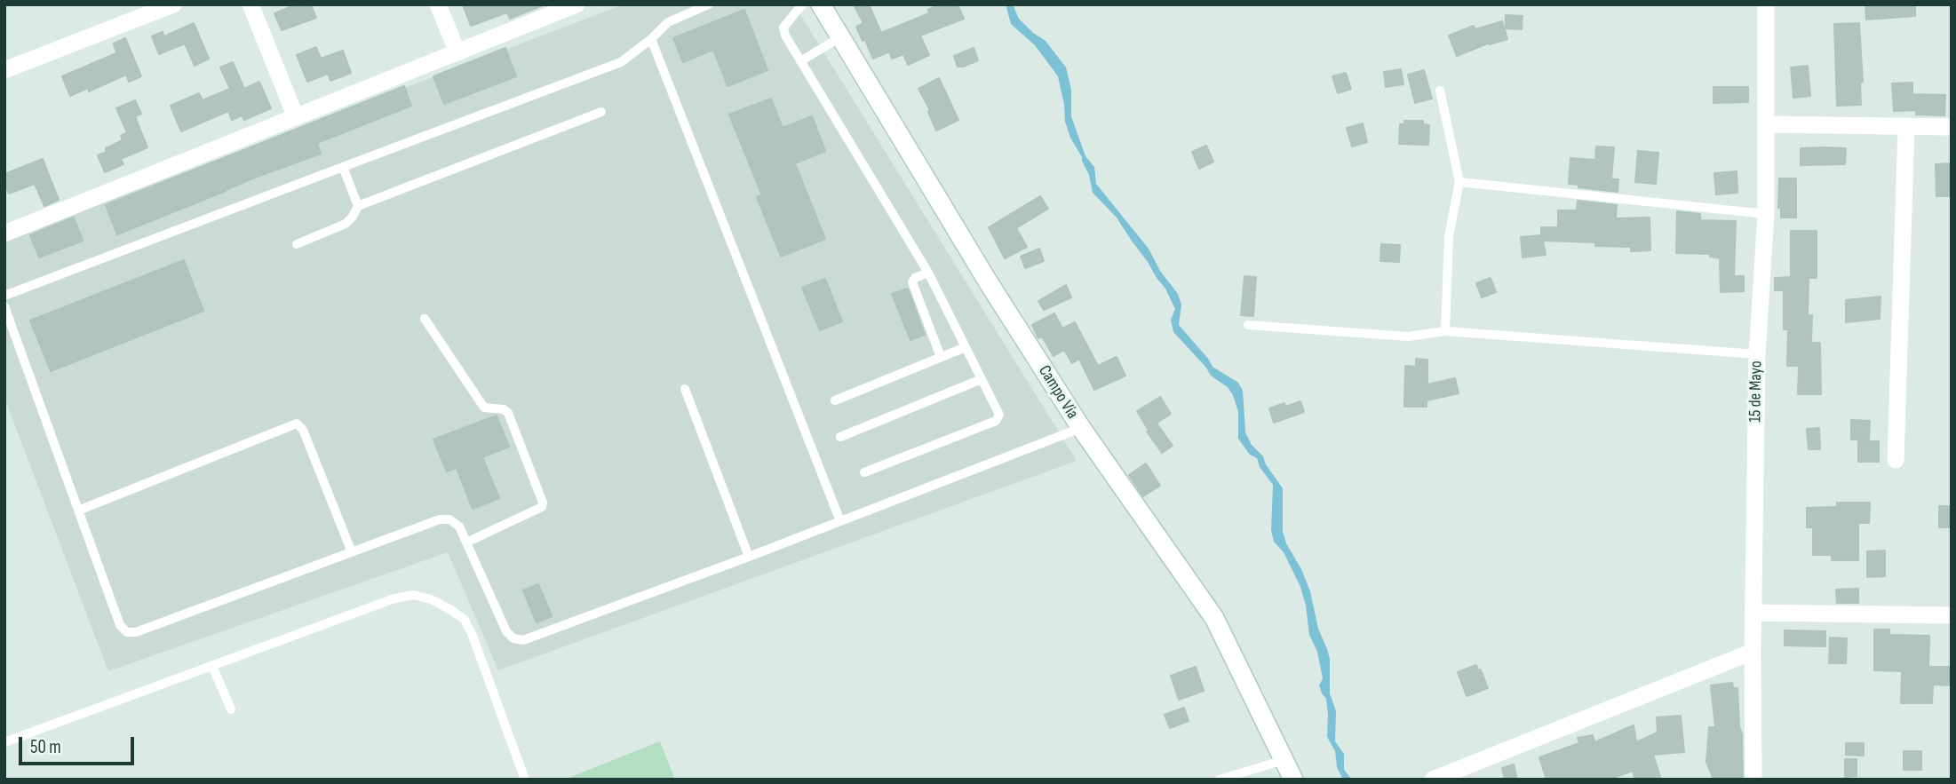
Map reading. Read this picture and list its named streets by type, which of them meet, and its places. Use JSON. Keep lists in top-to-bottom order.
{
  "streets": {
    "street": ["15 de Mayo", "Campo Vía"]
  },
  "scale_bar": "50 m"
}
